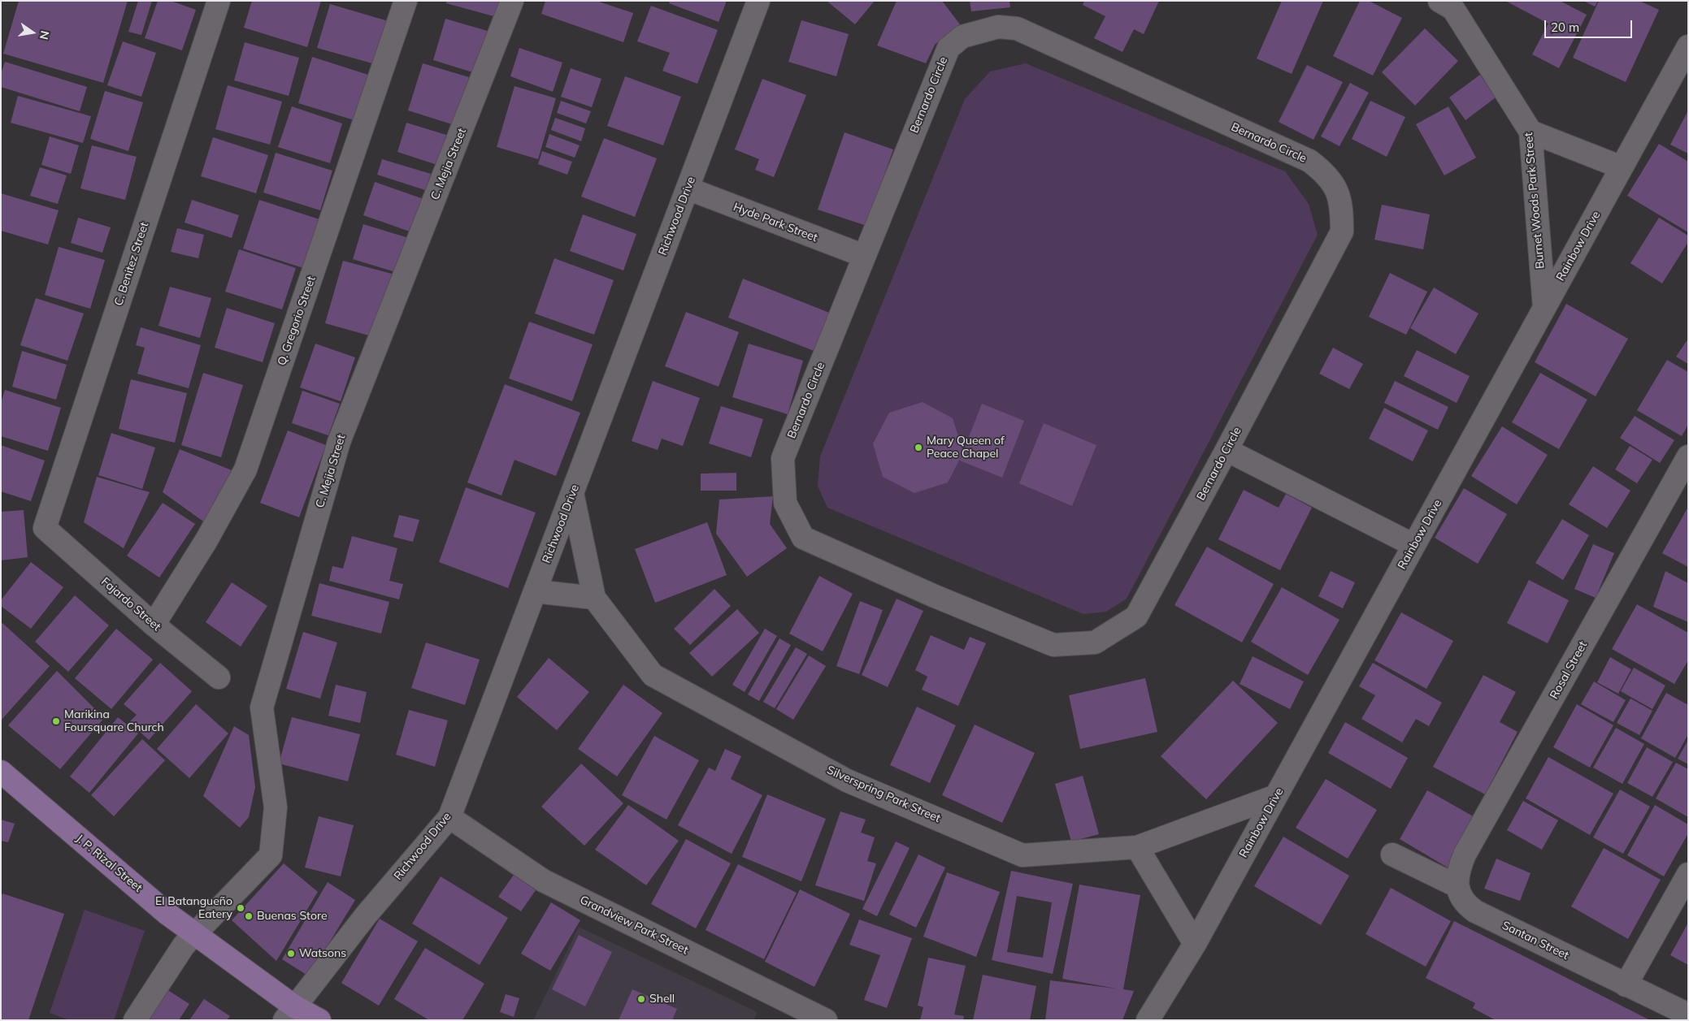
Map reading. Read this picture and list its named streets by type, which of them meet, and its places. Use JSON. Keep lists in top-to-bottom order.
{
  "streets": {
    "main road": ["J. P. Rizal Street"],
    "street": [
      "Bernardo Circle",
      "C. Mejia Street",
      "Burnet Woods Park Street",
      "Richwood Drive",
      "Hyde Park Street",
      "Rainbow Drive",
      "C. Benitez Street",
      "Q. Gregorio Street",
      "Fajardo Street",
      "Rosal Street",
      "Silverspring Park Street",
      "Grandview Park Street",
      "Santan Street"
    ]
  },
  "crossings": [
    ["Bernardo Circle", "Hyde Park Street"],
    ["C. Mejia Street", "J. P. Rizal Street"],
    ["Burnet Woods Park Street", "Rainbow Drive"],
    ["Richwood Drive", "Hyde Park Street"],
    ["Richwood Drive", "Silverspring Park Street"],
    ["Richwood Drive", "J. P. Rizal Street"],
    ["Richwood Drive", "Grandview Park Street"],
    ["Rainbow Drive", "Silverspring Park Street"],
    ["C. Benitez Street", "Fajardo Street"],
    ["Q. Gregorio Street", "Fajardo Street"],
    ["Rosal Street", "Santan Street"]
  ],
  "places": [
    "Mary Queen of Peace Chapel",
    "Marikina Foursquare Church",
    "El Batangueño Eatery",
    "Buenas Store",
    "Watsons",
    "Shell"
  ],
  "scale_bar": "20 m",
  "north": "right"
}
